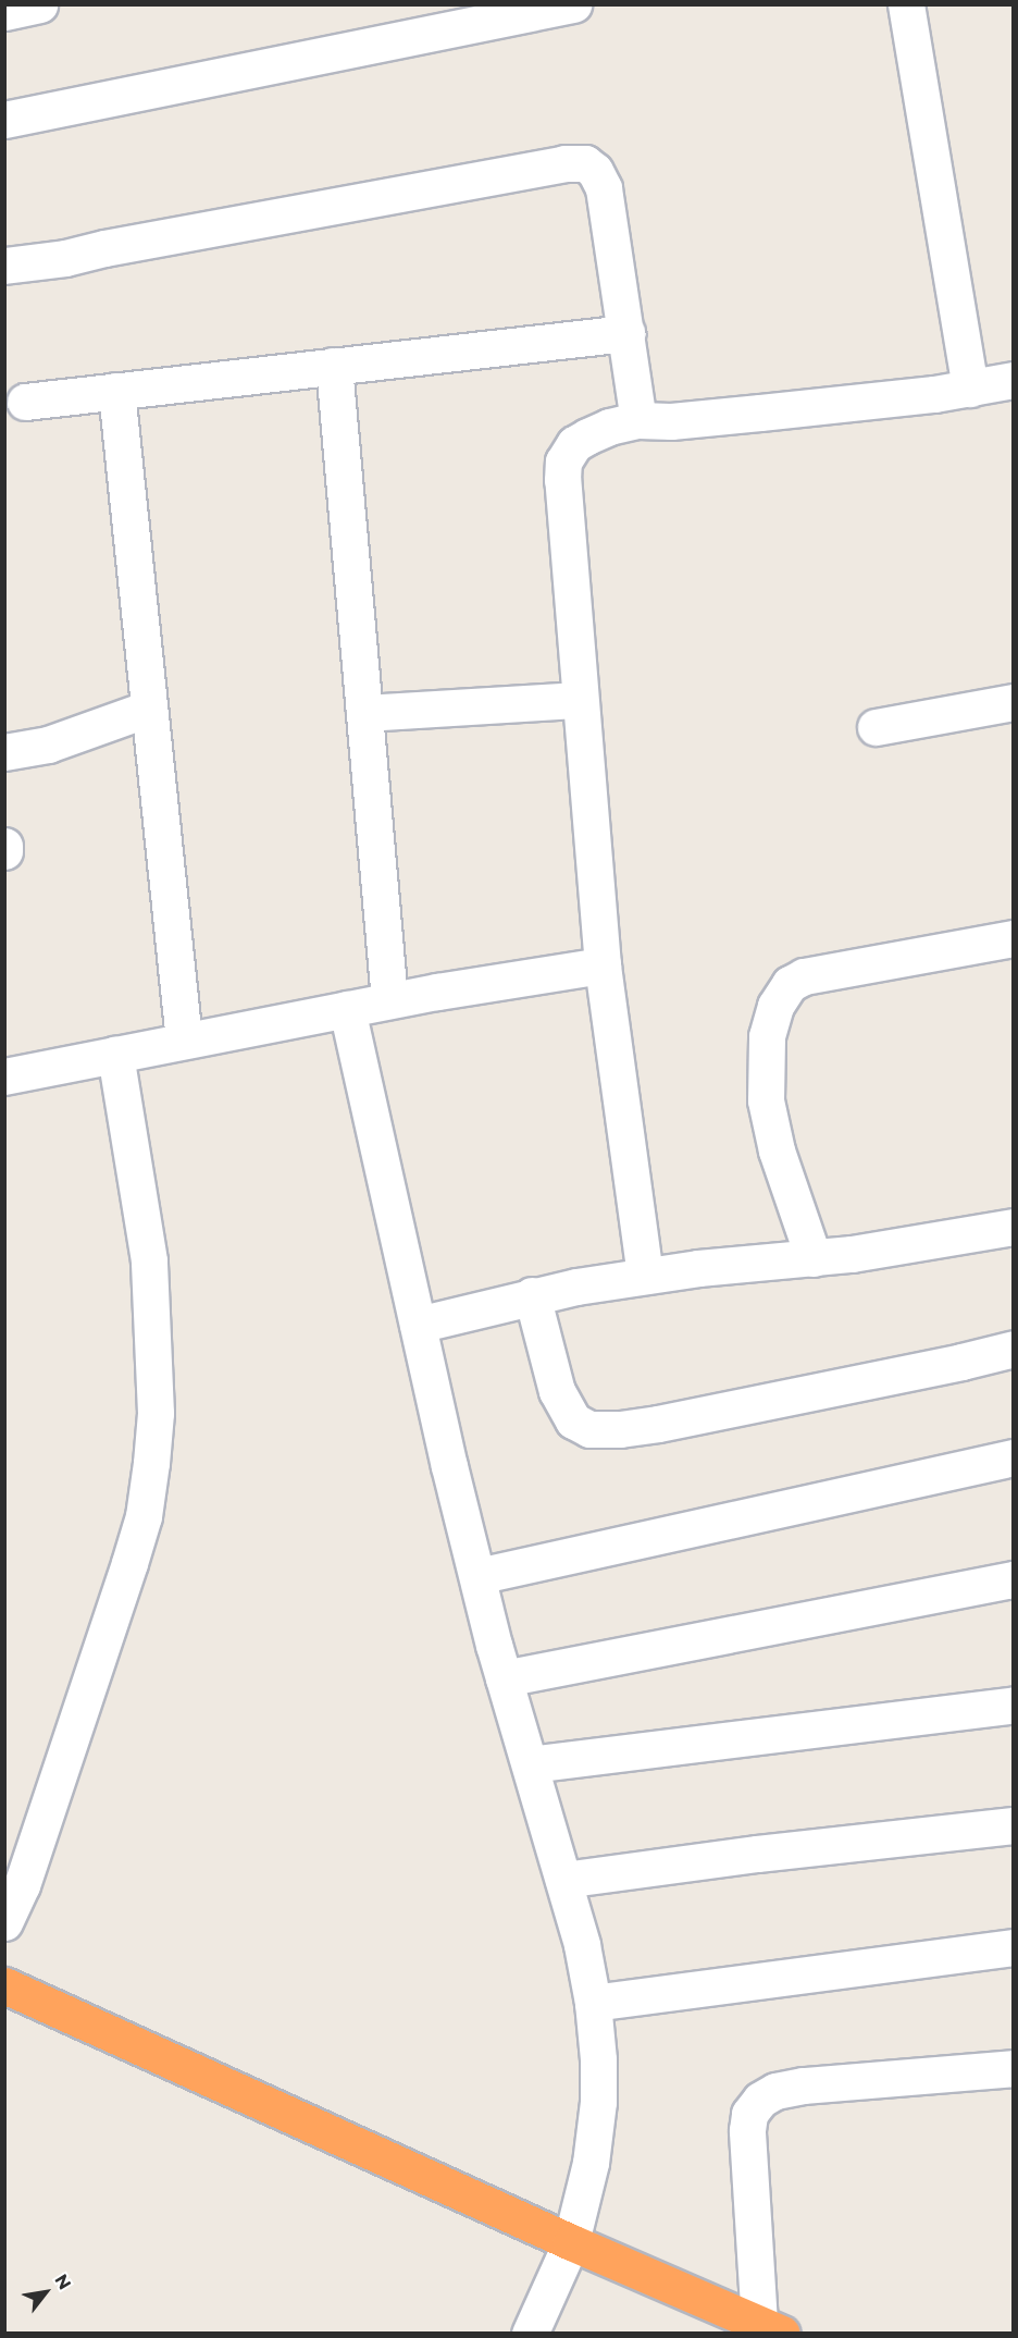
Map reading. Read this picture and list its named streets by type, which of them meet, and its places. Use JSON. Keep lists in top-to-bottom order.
{
  "north": "top right"
}
